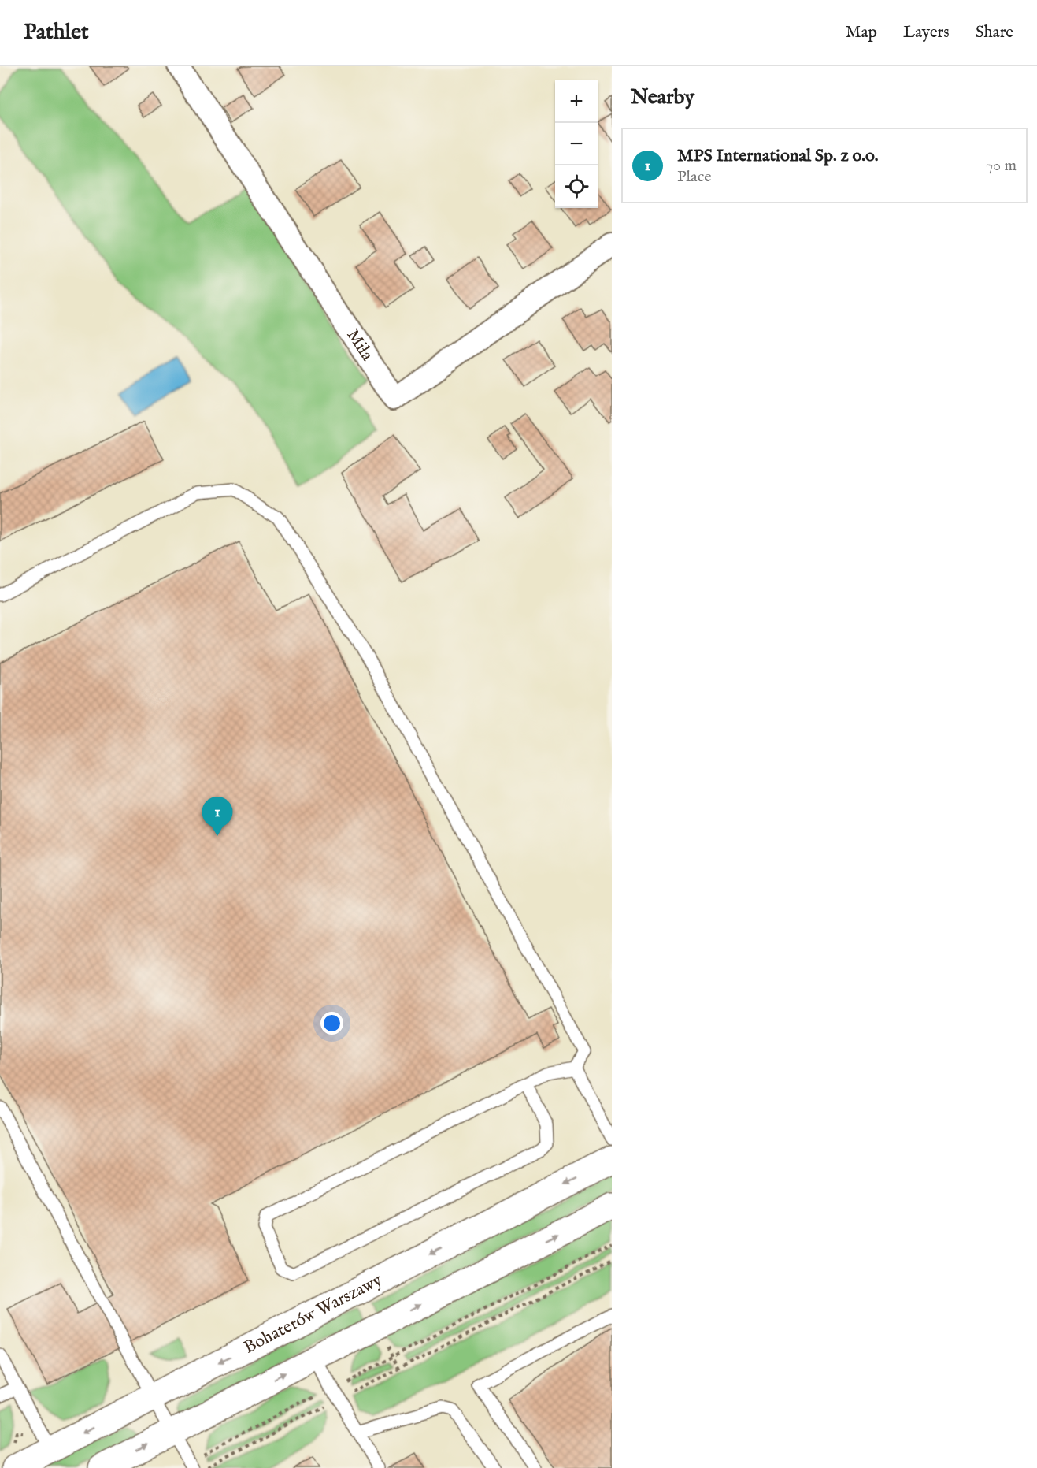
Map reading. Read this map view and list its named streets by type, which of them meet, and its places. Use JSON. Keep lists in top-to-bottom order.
{
  "streets": {
    "street": ["Miła", "Bohaterów Warszawy"]
  },
  "page": {
    "header": "Pathlet",
    "nav": ["Map", "Layers", "Share"],
    "heading": "Nearby",
    "map_buttons": ["+", "−"],
    "list": [
      {
        "mark": "1",
        "name": "MPS International Sp. z o.o.",
        "note": "Place",
        "value": "70 m"
      }
    ],
    "pins": "1"
  }
}
